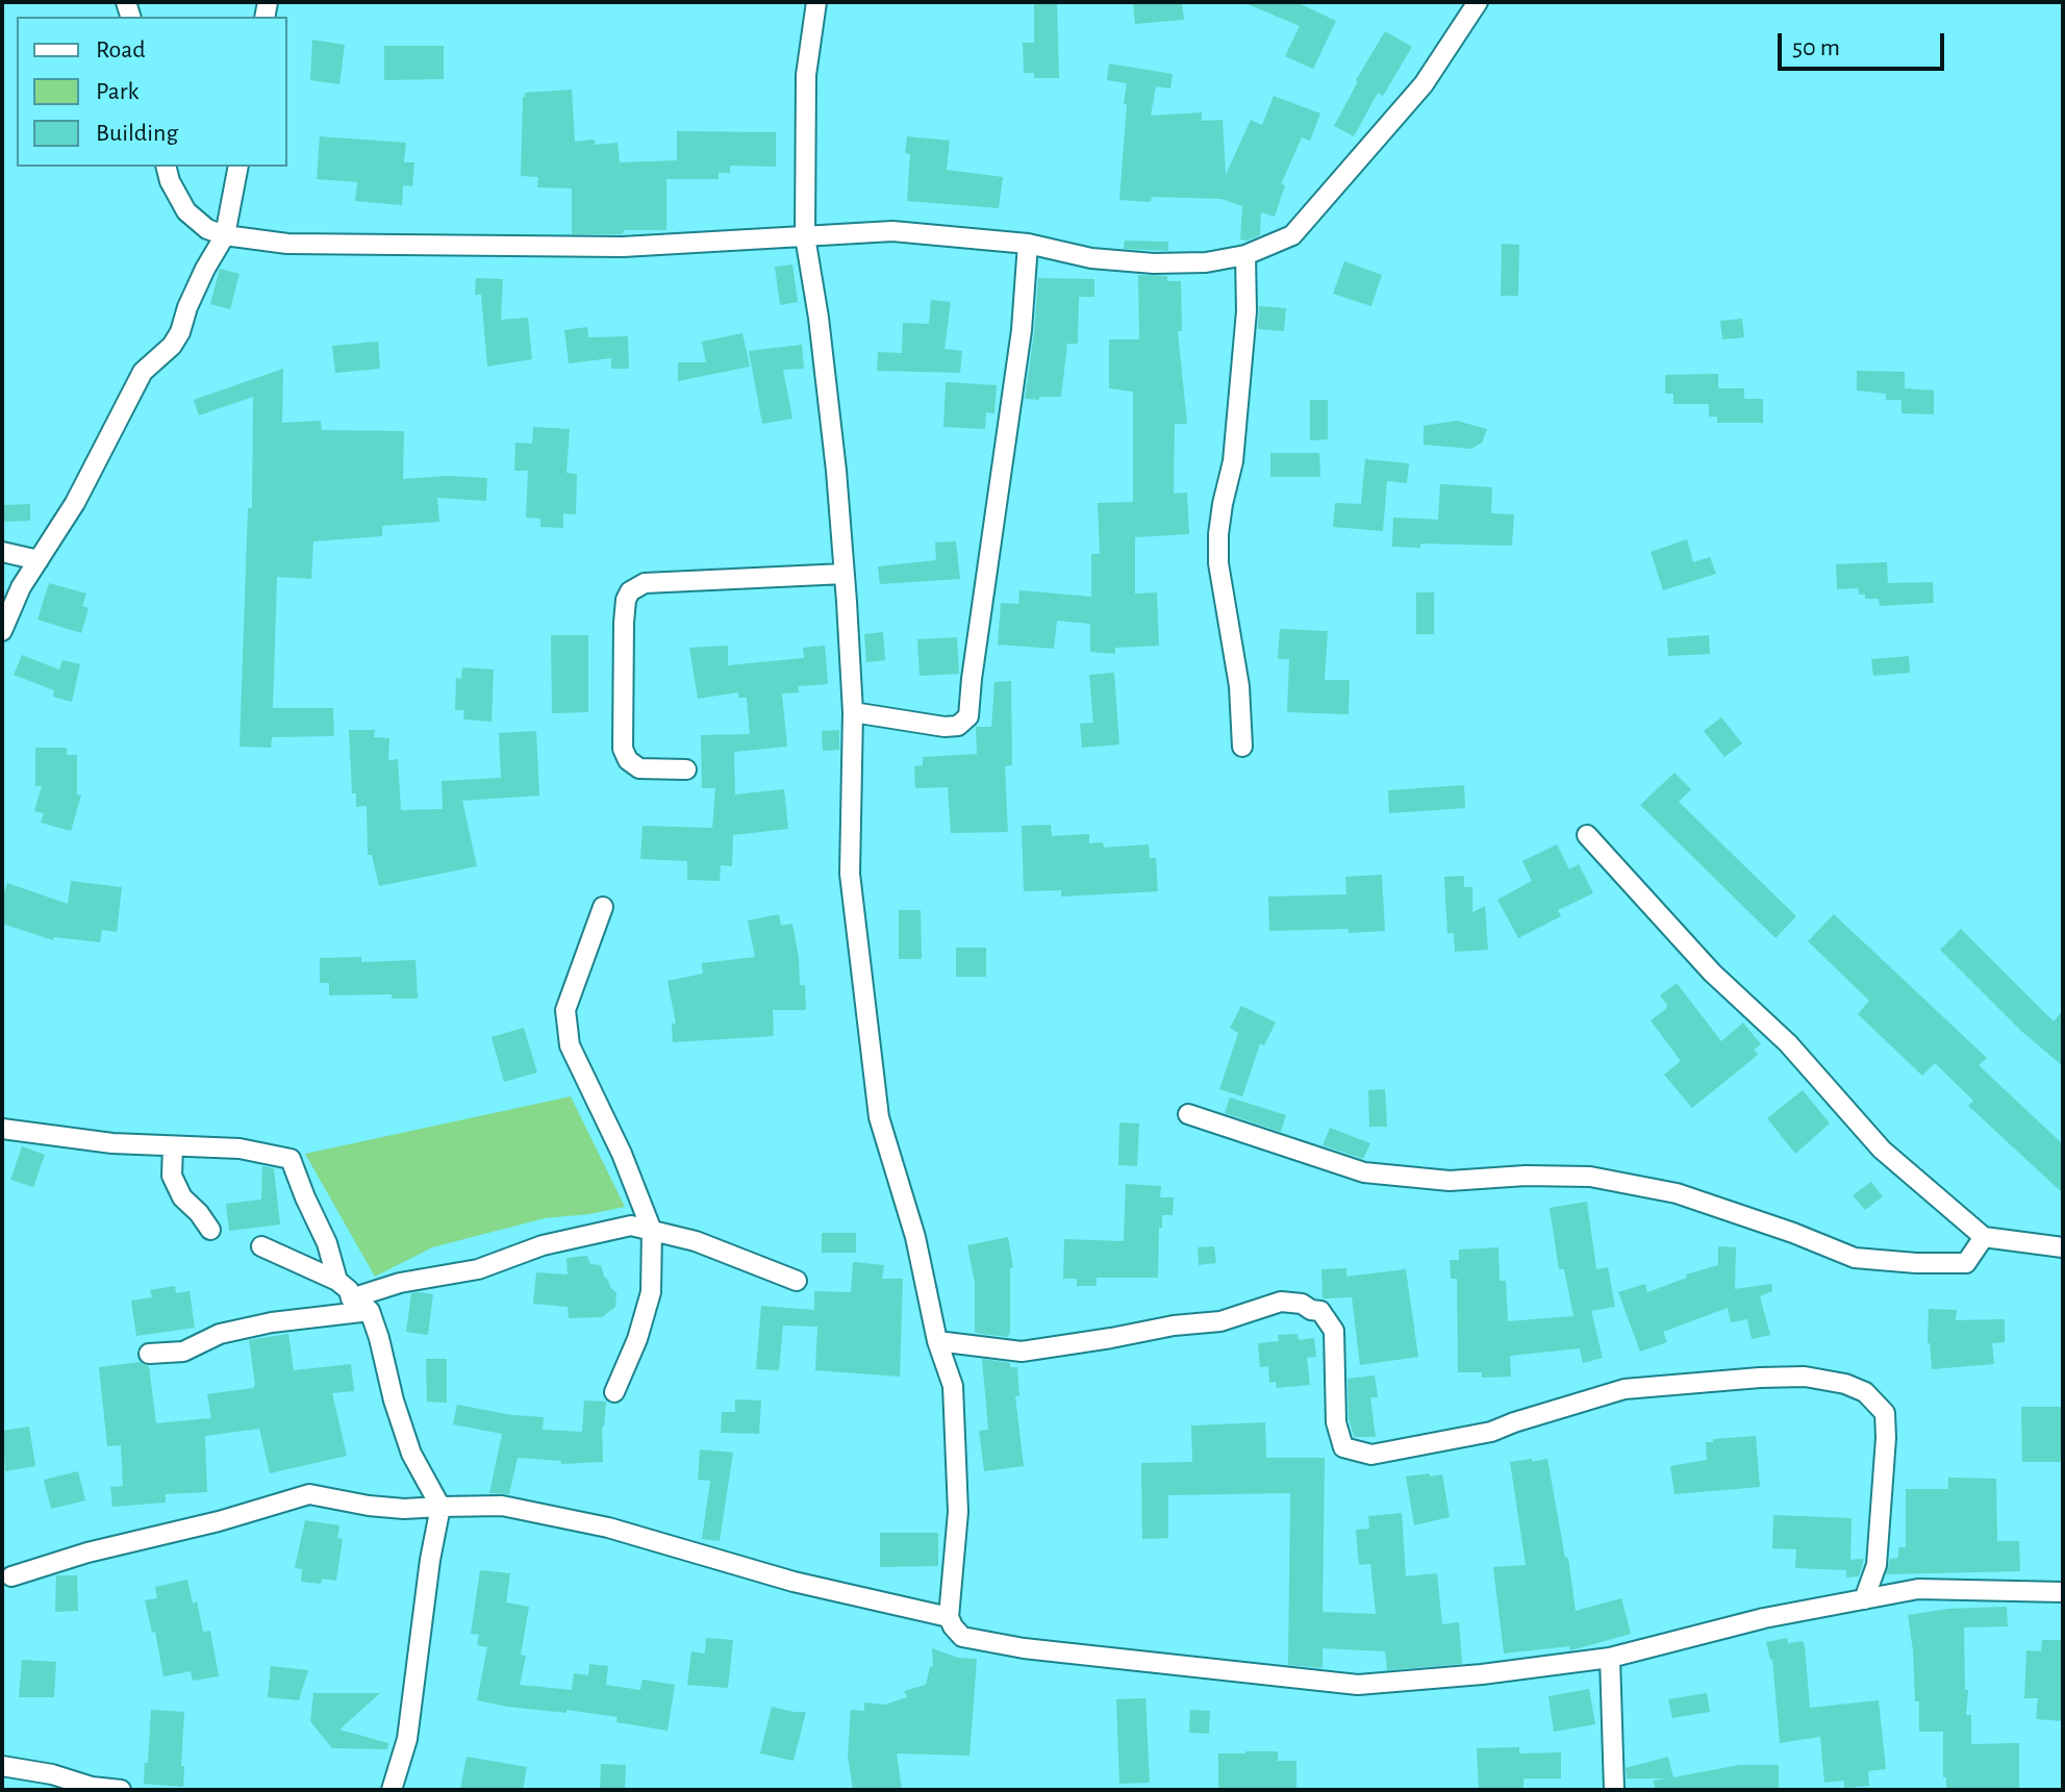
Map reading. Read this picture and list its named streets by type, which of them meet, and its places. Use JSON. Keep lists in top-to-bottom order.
{
  "legend": ["Road", "Park", "Building"],
  "scale_bar": "50 m"
}
